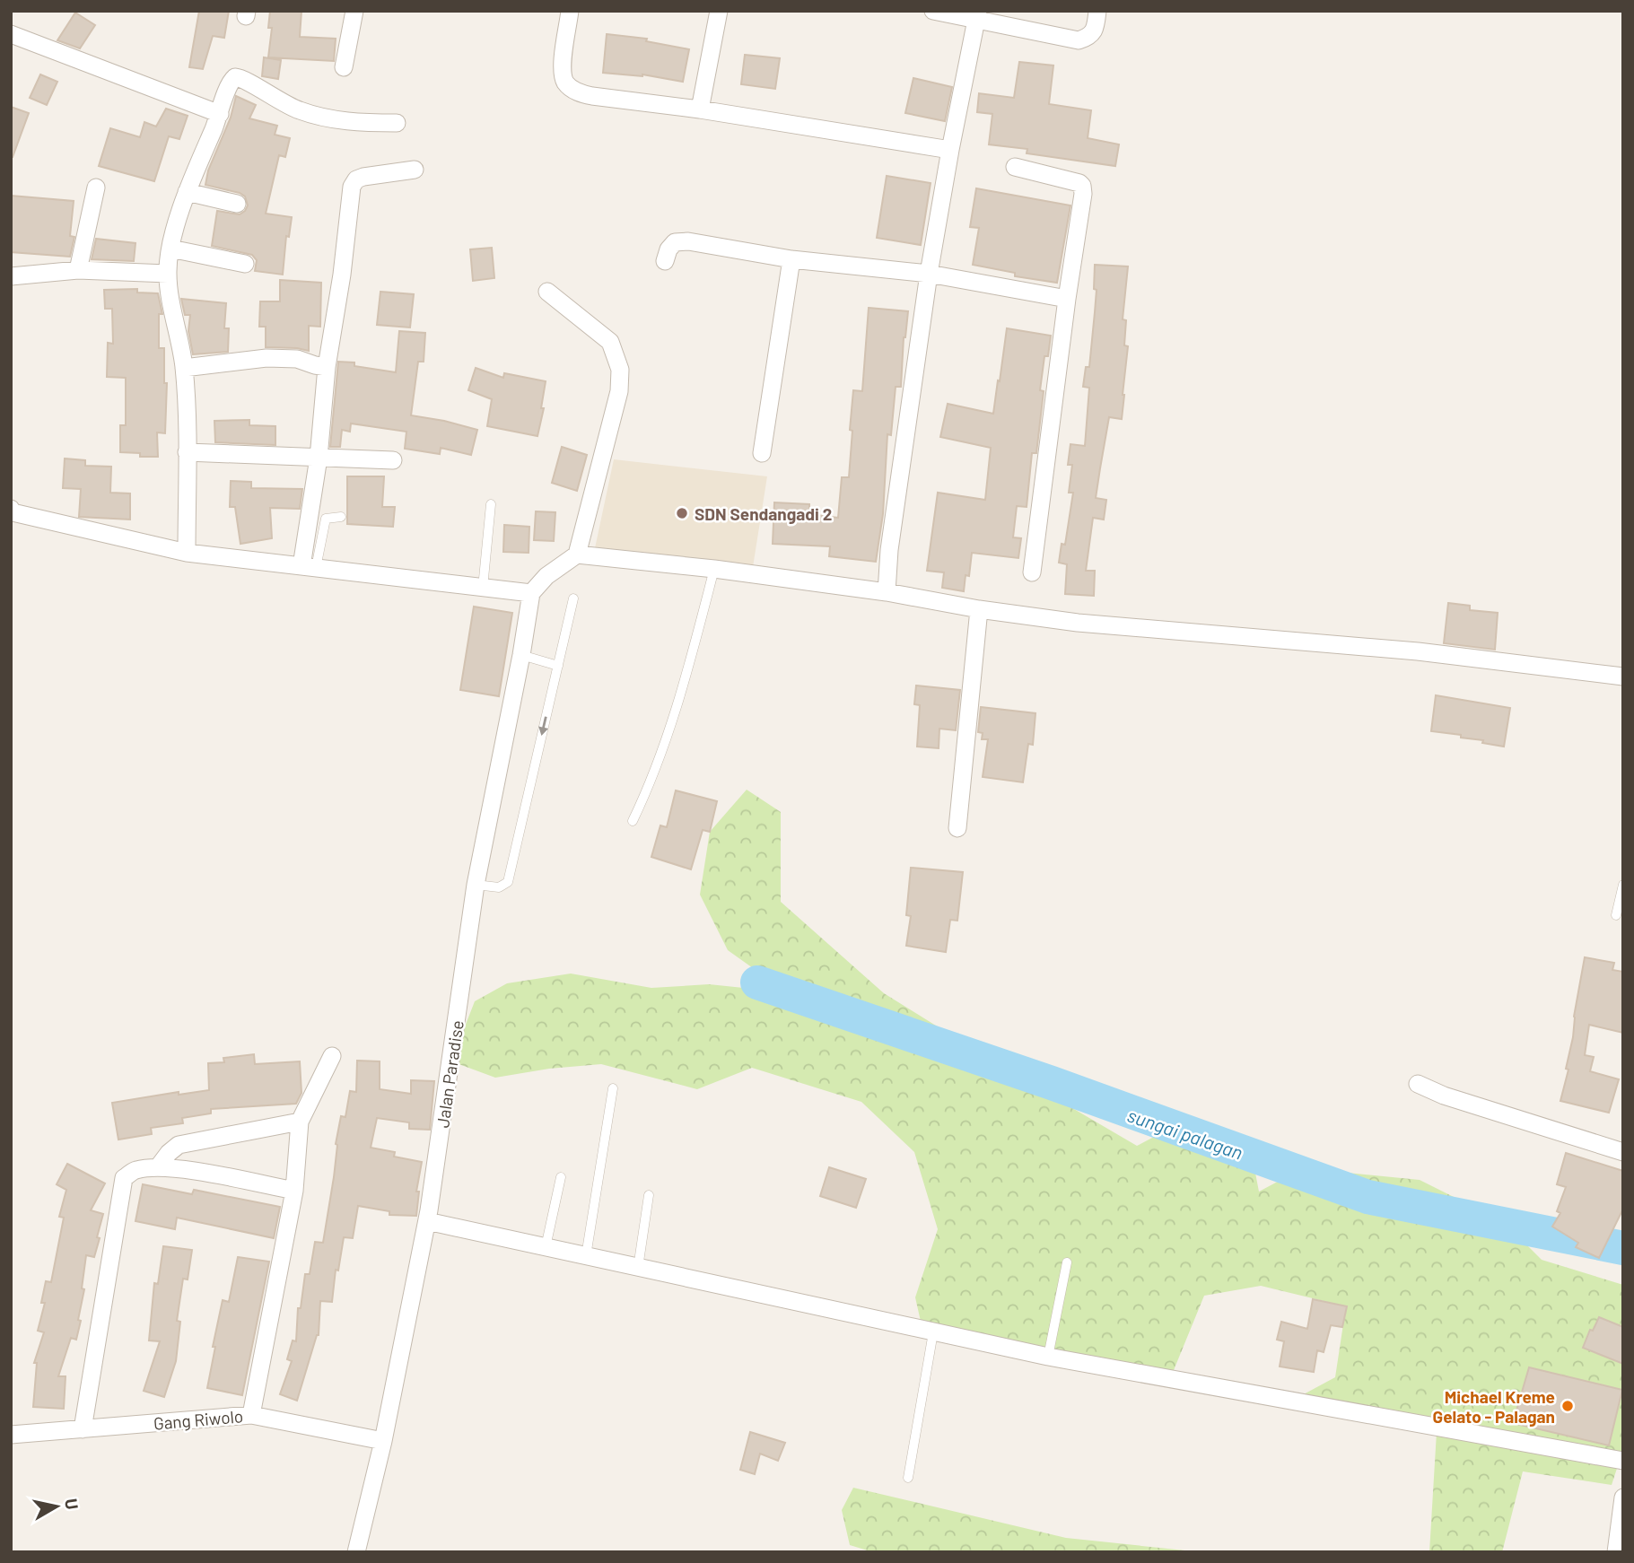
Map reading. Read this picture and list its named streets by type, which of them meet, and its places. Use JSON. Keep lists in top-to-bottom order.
{
  "streets": {
    "street": ["Jalan Paradise", "Gang Riwolo"]
  },
  "crossings": [
    ["Jalan Paradise", "Gang Riwolo"]
  ],
  "water": ["sungai palagan"],
  "places": ["SDN Sendangadi 2", "Michael Kreme Gelato - Palagan"],
  "north": "right"
}
